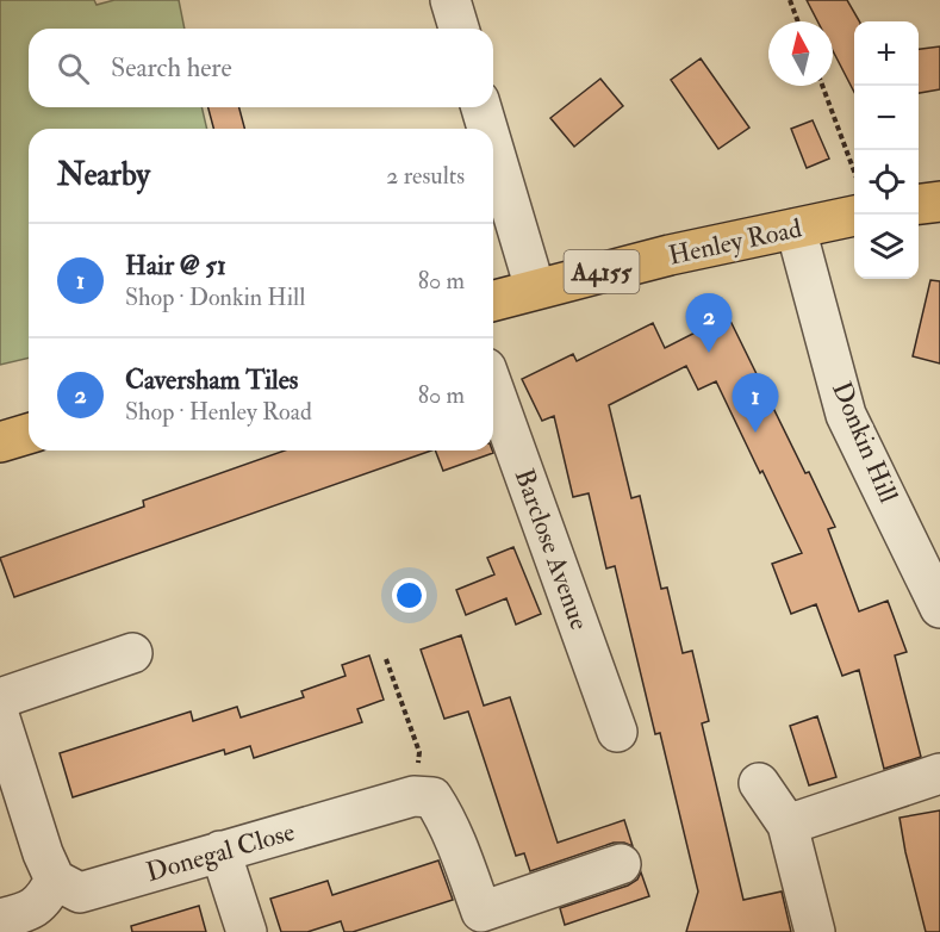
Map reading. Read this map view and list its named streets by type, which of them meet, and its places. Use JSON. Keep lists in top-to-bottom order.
{
  "streets": {
    "main road": ["Henley Road", "A4155"],
    "street": ["Donkin Hill", "Barclose Avenue", "Donegal Close"]
  },
  "crossings": [
    ["Henley Road", "Donkin Hill"]
  ],
  "north": "top",
  "page": {
    "map_buttons": ["+", "−"],
    "search": "Search here",
    "heading": ["Nearby", "2 results"],
    "list": [
      {
        "mark": "1",
        "name": "Hair @ 51",
        "note": "Shop · Donkin Hill",
        "value": "80 m"
      },
      {
        "mark": "2",
        "name": "Caversham Tiles",
        "note": "Shop · Henley Road",
        "value": "80 m"
      }
    ],
    "pins": ["2", "1"]
  }
}
